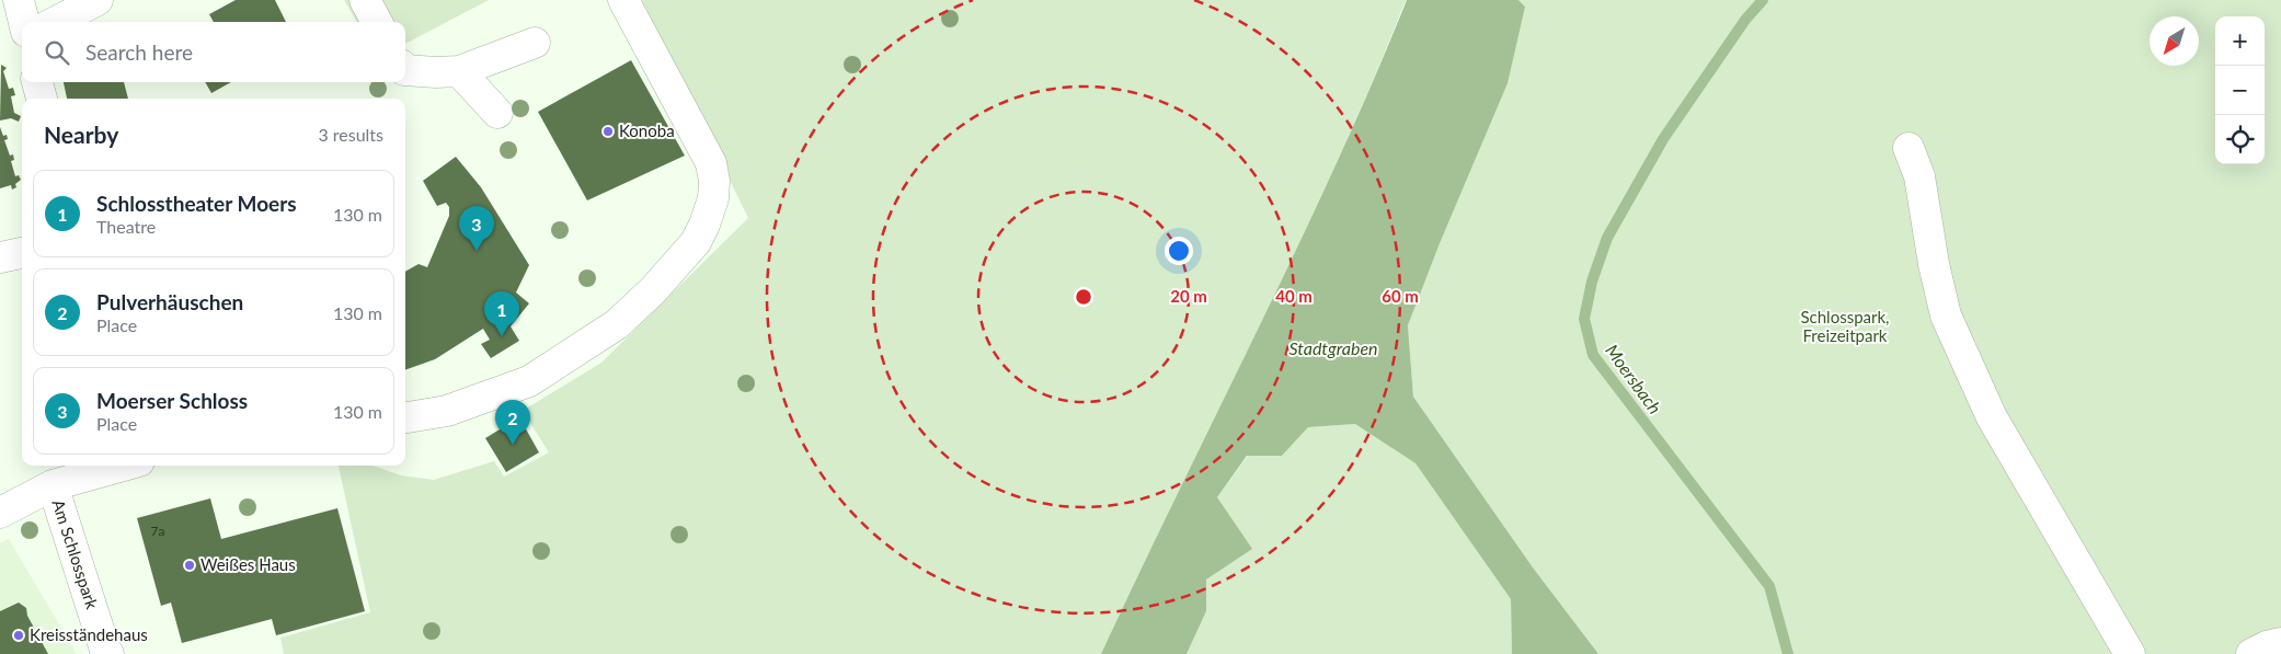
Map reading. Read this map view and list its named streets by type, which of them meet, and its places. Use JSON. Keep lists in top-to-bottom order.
{
  "streets": {
    "street": ["Am Schlosspark"]
  },
  "water": ["Stadtgraben", "Moersbach"],
  "parks": ["Schlosspark, Freizeitpark"],
  "places": ["Konoba", "Weißes Haus", "Kreisständehaus"],
  "house_numbers": ["7a"],
  "north": "bottom left",
  "page": {
    "map_buttons": ["+", "−"],
    "search": "Search here",
    "heading": ["Nearby", "3 results"],
    "list": [
      {
        "mark": "1",
        "name": "Schlosstheater Moers",
        "note": "Theatre",
        "value": "130 m"
      },
      {
        "mark": "2",
        "name": "Pulverhäuschen",
        "note": "Place",
        "value": "130 m"
      },
      {
        "mark": "3",
        "name": "Moerser Schloss",
        "note": "Place",
        "value": "130 m"
      }
    ],
    "pins": ["3", "1", "2"]
  },
  "rings": ["20 m", "40 m", "60 m"]
}
